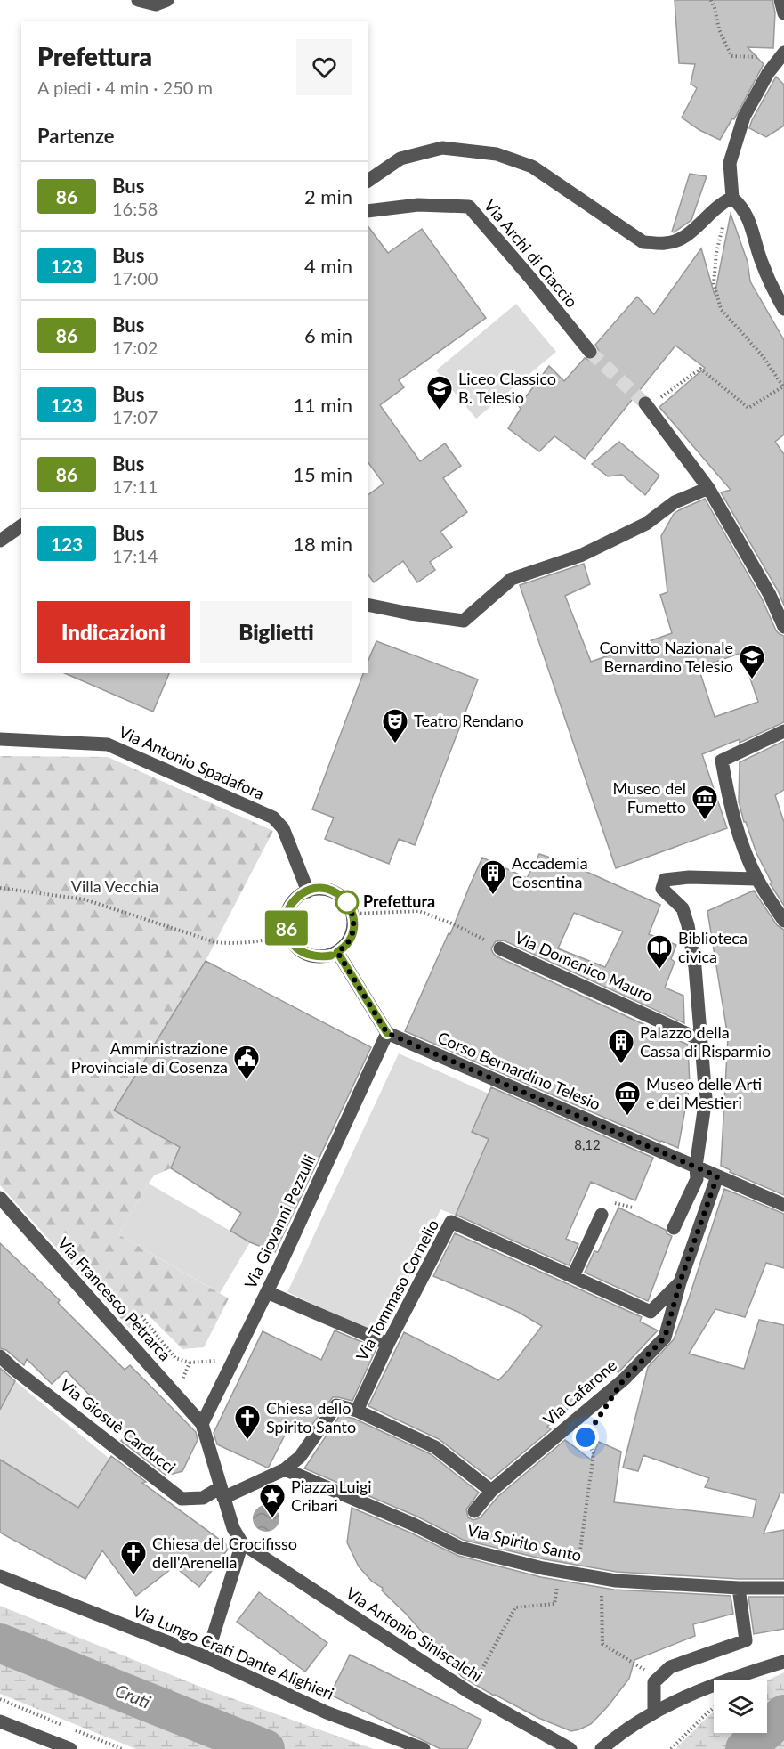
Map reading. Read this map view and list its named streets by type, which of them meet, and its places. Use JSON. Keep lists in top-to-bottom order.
{
  "streets": {
    "street": [
      "Via Archi di Ciaccio",
      "Via Antonio Spadafora",
      "Via Domenico Mauro",
      "Corso Bernardino Telesio",
      "Via Giovanni Pezzulli",
      "Via Tommaso Cornelio",
      "Via Francesco Petrarca",
      "Via Cafarone",
      "Via Giosuè Carducci",
      "Via Spirito Santo",
      "Via Antonio Siniscalchi",
      "Via Lungo Crati Dante Alighieri"
    ]
  },
  "crossings": [
    ["Via Antonio Spadafora", "Via Domenico Mauro"],
    ["Corso Bernardino Telesio", "Via Giovanni Pezzulli"],
    ["Corso Bernardino Telesio", "Via Tommaso Cornelio"],
    ["Via Giovanni Pezzulli", "Via Francesco Petrarca"],
    ["Via Tommaso Cornelio", "Via Cafarone"]
  ],
  "water": ["Crati"],
  "parks": ["Villa Vecchia"],
  "places": {
    "school or university": ["Liceo Classico B. Telesio", "Convitto Nazionale Bernardino Telesio"],
    "theatre": ["Teatro Rendano"],
    "museum": ["Museo del Fumetto", "Museo delle Arti e dei Mestieri"],
    "building": ["Accademia Cosentina", "Palazzo della Cassa di Risparmio"],
    "other": ["Prefettura"],
    "library": ["Biblioteca civica"],
    "public building": ["Amministrazione Provinciale di Cosenza"],
    "church": ["Chiesa dello Spirito Santo", "Chiesa del Crocifisso dell'Arenella"],
    "place": ["Piazza Luigi Cribari"]
  },
  "lines": ["bus line 86"],
  "house_numbers": ["8,12"],
  "page": {
    "on_map": "86",
    "heading": [
      ["Prefettura", "A piedi · 4 min · 250 m"],
      "Partenze"
    ],
    "list": [
      {
        "mark": "86",
        "name": "Bus",
        "note": "16:58",
        "value": "2 min"
      },
      {
        "mark": "123",
        "name": "Bus",
        "note": "17:00",
        "value": "4 min"
      },
      {
        "mark": "86",
        "name": "Bus",
        "note": "17:02",
        "value": "6 min"
      },
      {
        "mark": "123",
        "name": "Bus",
        "note": "17:07",
        "value": "11 min"
      },
      {
        "mark": "86",
        "name": "Bus",
        "note": "17:11",
        "value": "15 min"
      },
      {
        "mark": "123",
        "name": "Bus",
        "note": "17:14",
        "value": "18 min"
      }
    ],
    "buttons": ["Indicazioni", "Biglietti"]
  }
}
